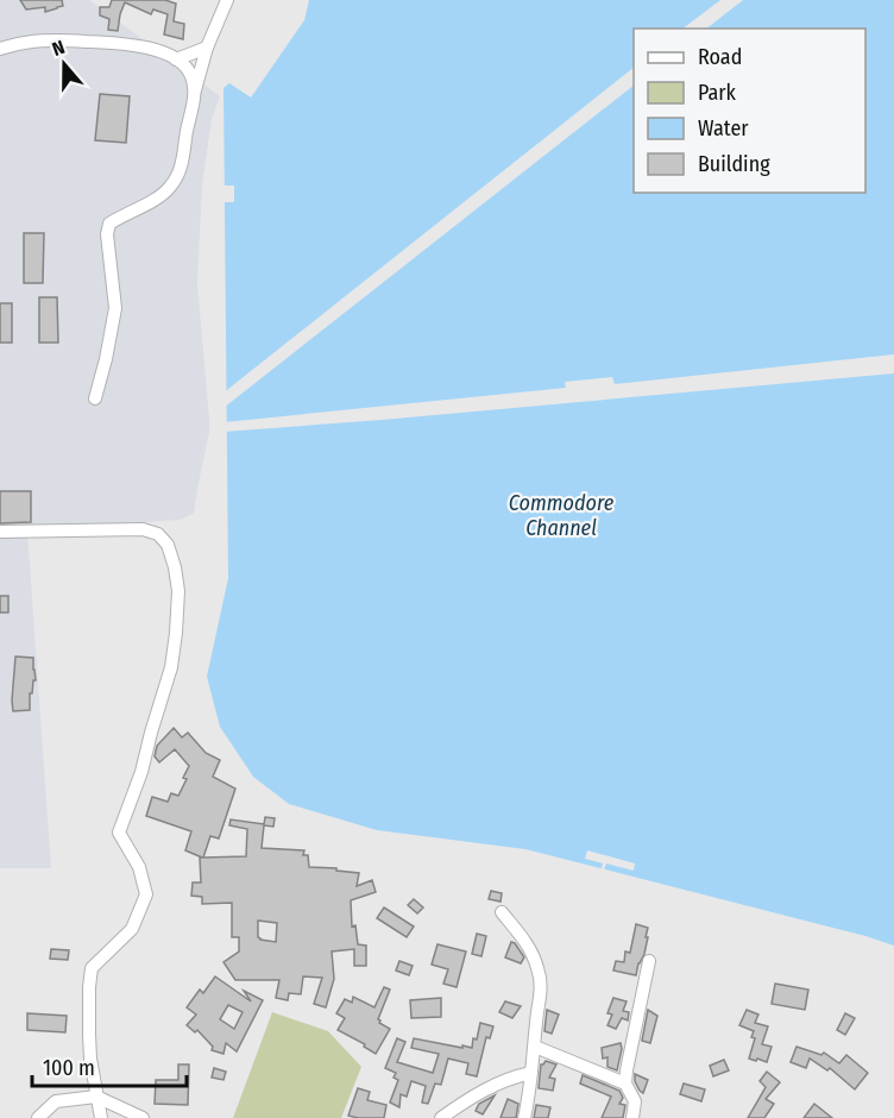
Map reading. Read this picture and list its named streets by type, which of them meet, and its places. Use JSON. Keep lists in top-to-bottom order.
{
  "water": ["Commodore Channel"],
  "legend": [
    "Road",
    "Park",
    "Water",
    "Building"
  ],
  "scale_bar": "100 m",
  "north": "top"
}
